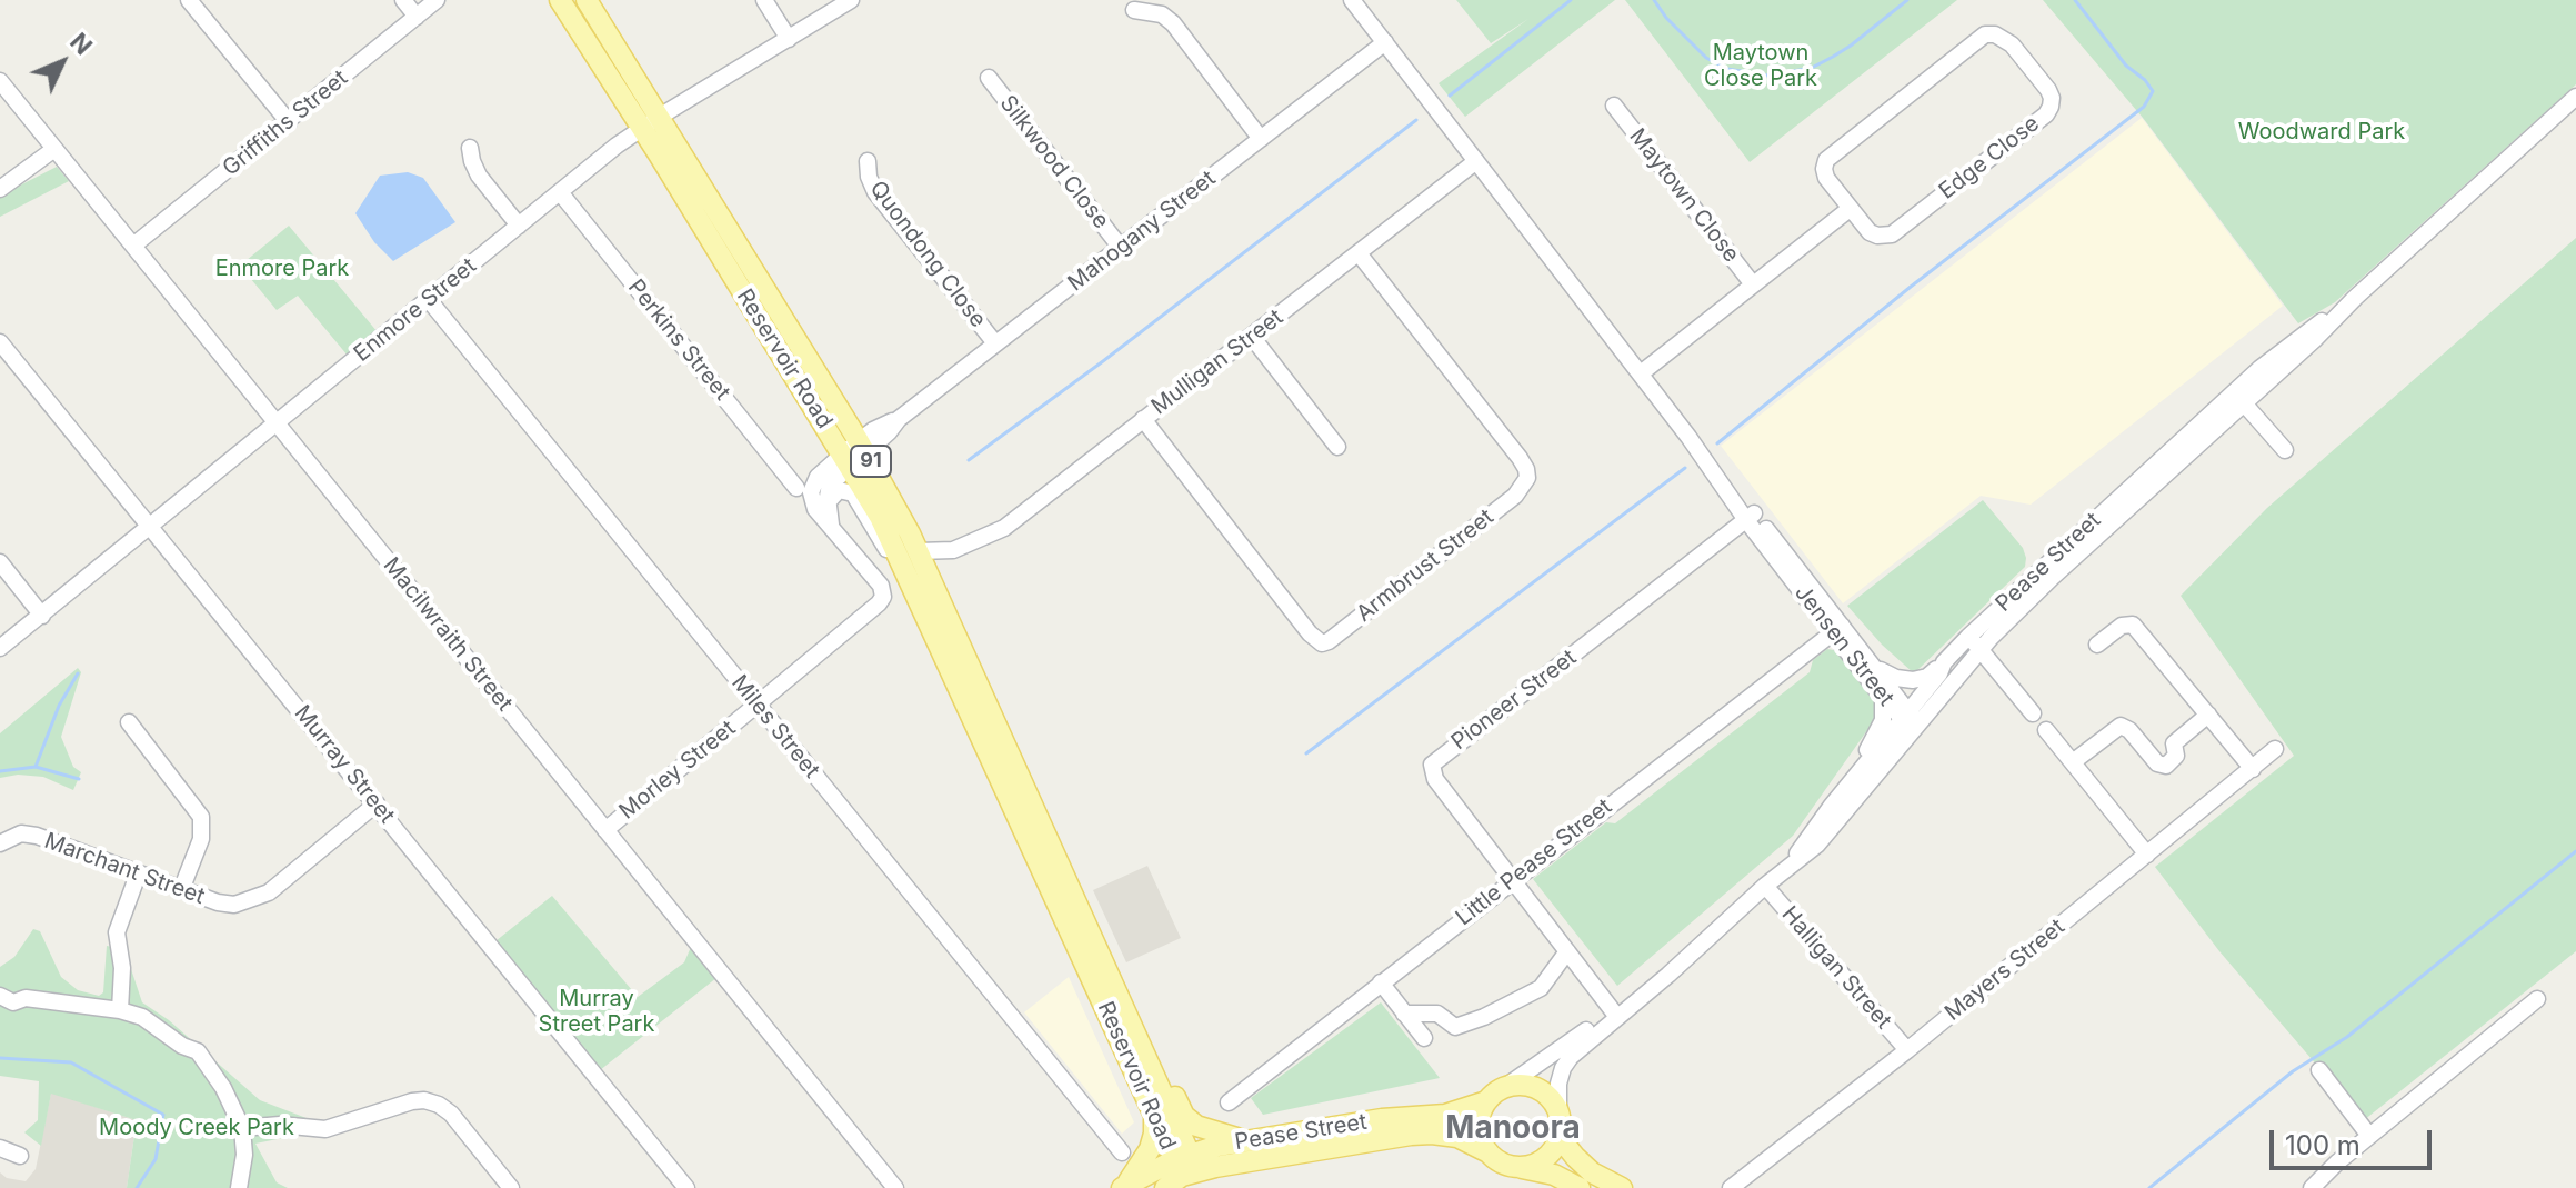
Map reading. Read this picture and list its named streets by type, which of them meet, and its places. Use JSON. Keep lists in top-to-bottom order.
{
  "streets": {
    "main road": ["Reservoir Road", "91", "Pease Street"],
    "street": [
      "Griffiths Street",
      "Edge Close",
      "Silkwood Close",
      "Maytown Close",
      "Mahogany Street",
      "Quondong Close",
      "Enmore Street",
      "Perkins Street",
      "Mulligan Street",
      "Armbrust Street",
      "Macilwraith Street",
      "Jensen Street",
      "Pioneer Street",
      "Miles Street",
      "Murray Street",
      "Morley Street",
      "Little Pease Street",
      "Marchant Street",
      "Halligan Street",
      "Mayers Street"
    ]
  },
  "crossings": [
    ["Griffiths Street", "Macilwraith Street"],
    ["Silkwood Close", "Mahogany Street"],
    ["Mahogany Street", "Quondong Close"],
    ["Mahogany Street", "Reservoir Road"],
    ["Mahogany Street", "Jensen Street"],
    ["Mahogany Street", "Morley Street"],
    ["Enmore Street", "Perkins Street"],
    ["Enmore Street", "Reservoir Road"],
    ["Enmore Street", "Macilwraith Street"],
    ["Enmore Street", "Miles Street"],
    ["Enmore Street", "Murray Street"],
    ["Reservoir Road", "Mulligan Street"],
    ["Reservoir Road", "Pease Street"],
    ["Reservoir Road", "Morley Street"],
    ["Mulligan Street", "Armbrust Street"],
    ["Mulligan Street", "Jensen Street"],
    ["Pease Street", "Jensen Street"],
    ["Pease Street", "Pioneer Street"],
    ["Pease Street", "Halligan Street"],
    ["Macilwraith Street", "Morley Street"],
    ["Jensen Street", "Pioneer Street"],
    ["Jensen Street", "Little Pease Street"],
    ["Pioneer Street", "Little Pease Street"],
    ["Miles Street", "Morley Street"],
    ["Murray Street", "Marchant Street"],
    ["Halligan Street", "Mayers Street"]
  ],
  "districts": ["Manoora"],
  "parks": [
    "Maytown Close Park",
    "Woodward Park",
    "Enmore Park",
    "Murray Street Park",
    "Moody Creek Park"
  ],
  "scale_bar": "100 m",
  "north": "top right"
}
